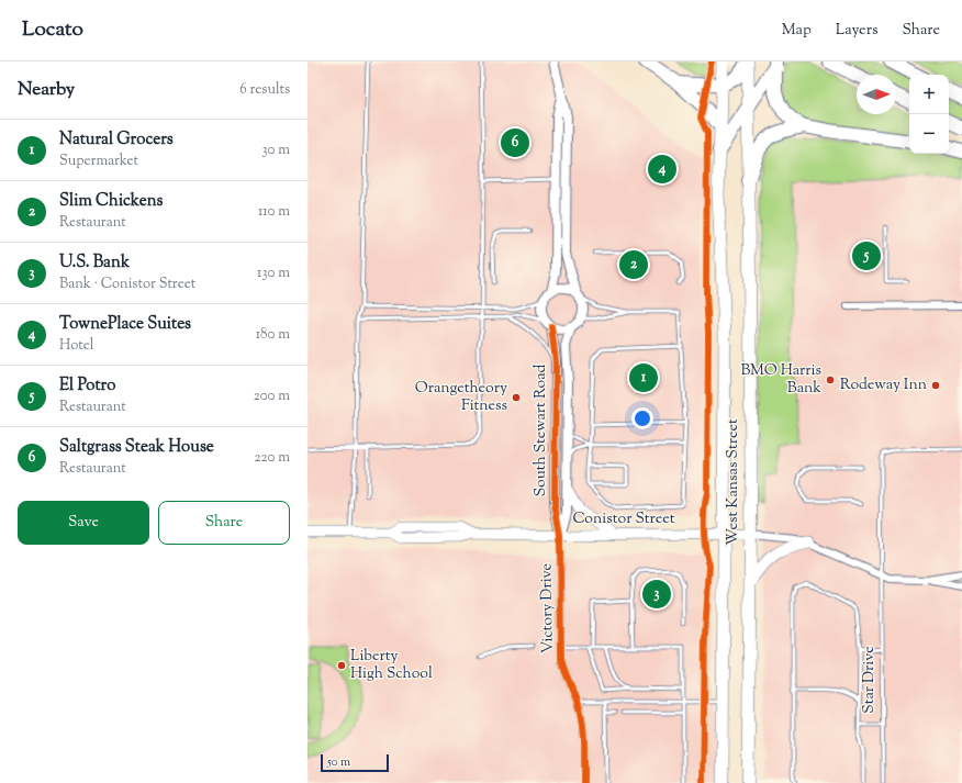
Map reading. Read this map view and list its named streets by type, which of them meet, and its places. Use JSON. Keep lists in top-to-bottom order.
{
  "streets": {
    "highway": ["West Kansas Street"],
    "main road": ["Conistor Street"],
    "street": ["South Stewart Road", "Victory Drive"],
    "lane": ["Star Drive"]
  },
  "crossings": [
    ["South Stewart Road", "Conistor Street"],
    ["South Stewart Road", "Victory Drive"],
    ["West Kansas Street", "Conistor Street"],
    ["Conistor Street", "Victory Drive"]
  ],
  "places": [
    "BMO Harris Bank",
    "Rodeway Inn",
    "Orangetheory Fitness",
    "Liberty High School"
  ],
  "scale_bar": "50 m",
  "north": "right",
  "page": {
    "header": "Locato",
    "nav": ["Map", "Layers", "Share"],
    "heading": ["Nearby", "6 results"],
    "map_buttons": ["+", "−"],
    "list": [
      {
        "mark": "1",
        "name": "Natural Grocers",
        "note": "Supermarket",
        "value": "30 m"
      },
      {
        "mark": "2",
        "name": "Slim Chickens",
        "note": "Restaurant",
        "value": "110 m"
      },
      {
        "mark": "3",
        "name": "U.S. Bank",
        "note": "Bank · Conistor Street",
        "value": "130 m"
      },
      {
        "mark": "4",
        "name": "TownePlace Suites",
        "note": "Hotel",
        "value": "180 m"
      },
      {
        "mark": "5",
        "name": "El Potro",
        "note": "Restaurant",
        "value": "200 m"
      },
      {
        "mark": "6",
        "name": "Saltgrass Steak House",
        "note": "Restaurant",
        "value": "220 m"
      }
    ],
    "pins": [
      "6",
      "4",
      "5",
      "2",
      "1",
      "3"
    ],
    "buttons": ["Save", "Share"],
    "scale": "50 m"
  }
}
